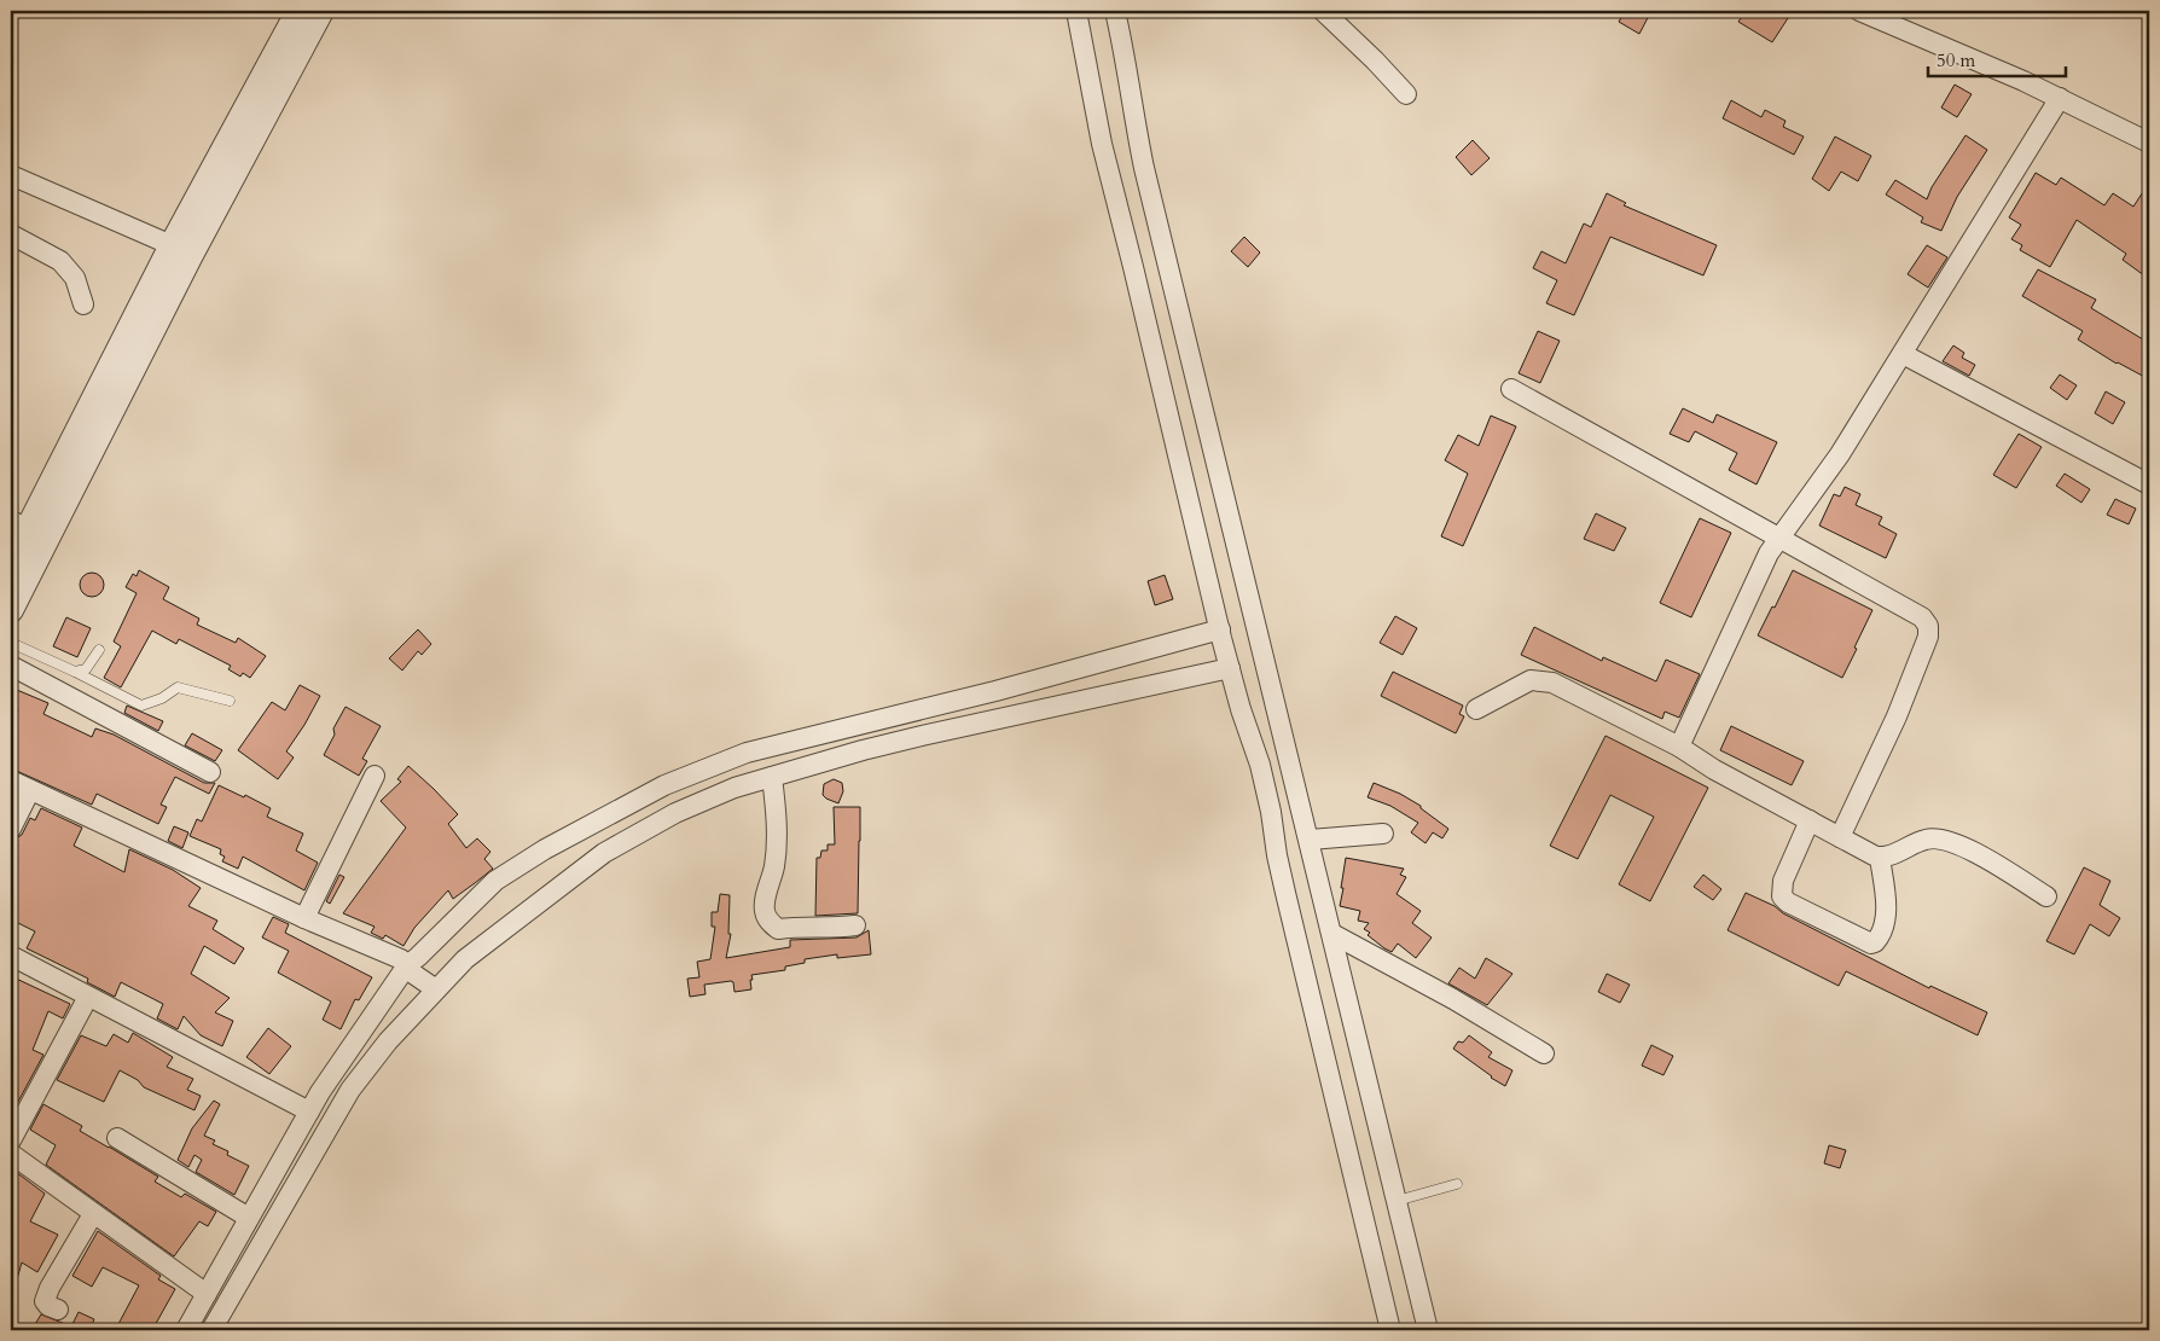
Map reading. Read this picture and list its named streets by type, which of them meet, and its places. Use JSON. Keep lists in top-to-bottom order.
{
  "scale_bar": "50 m"
}
